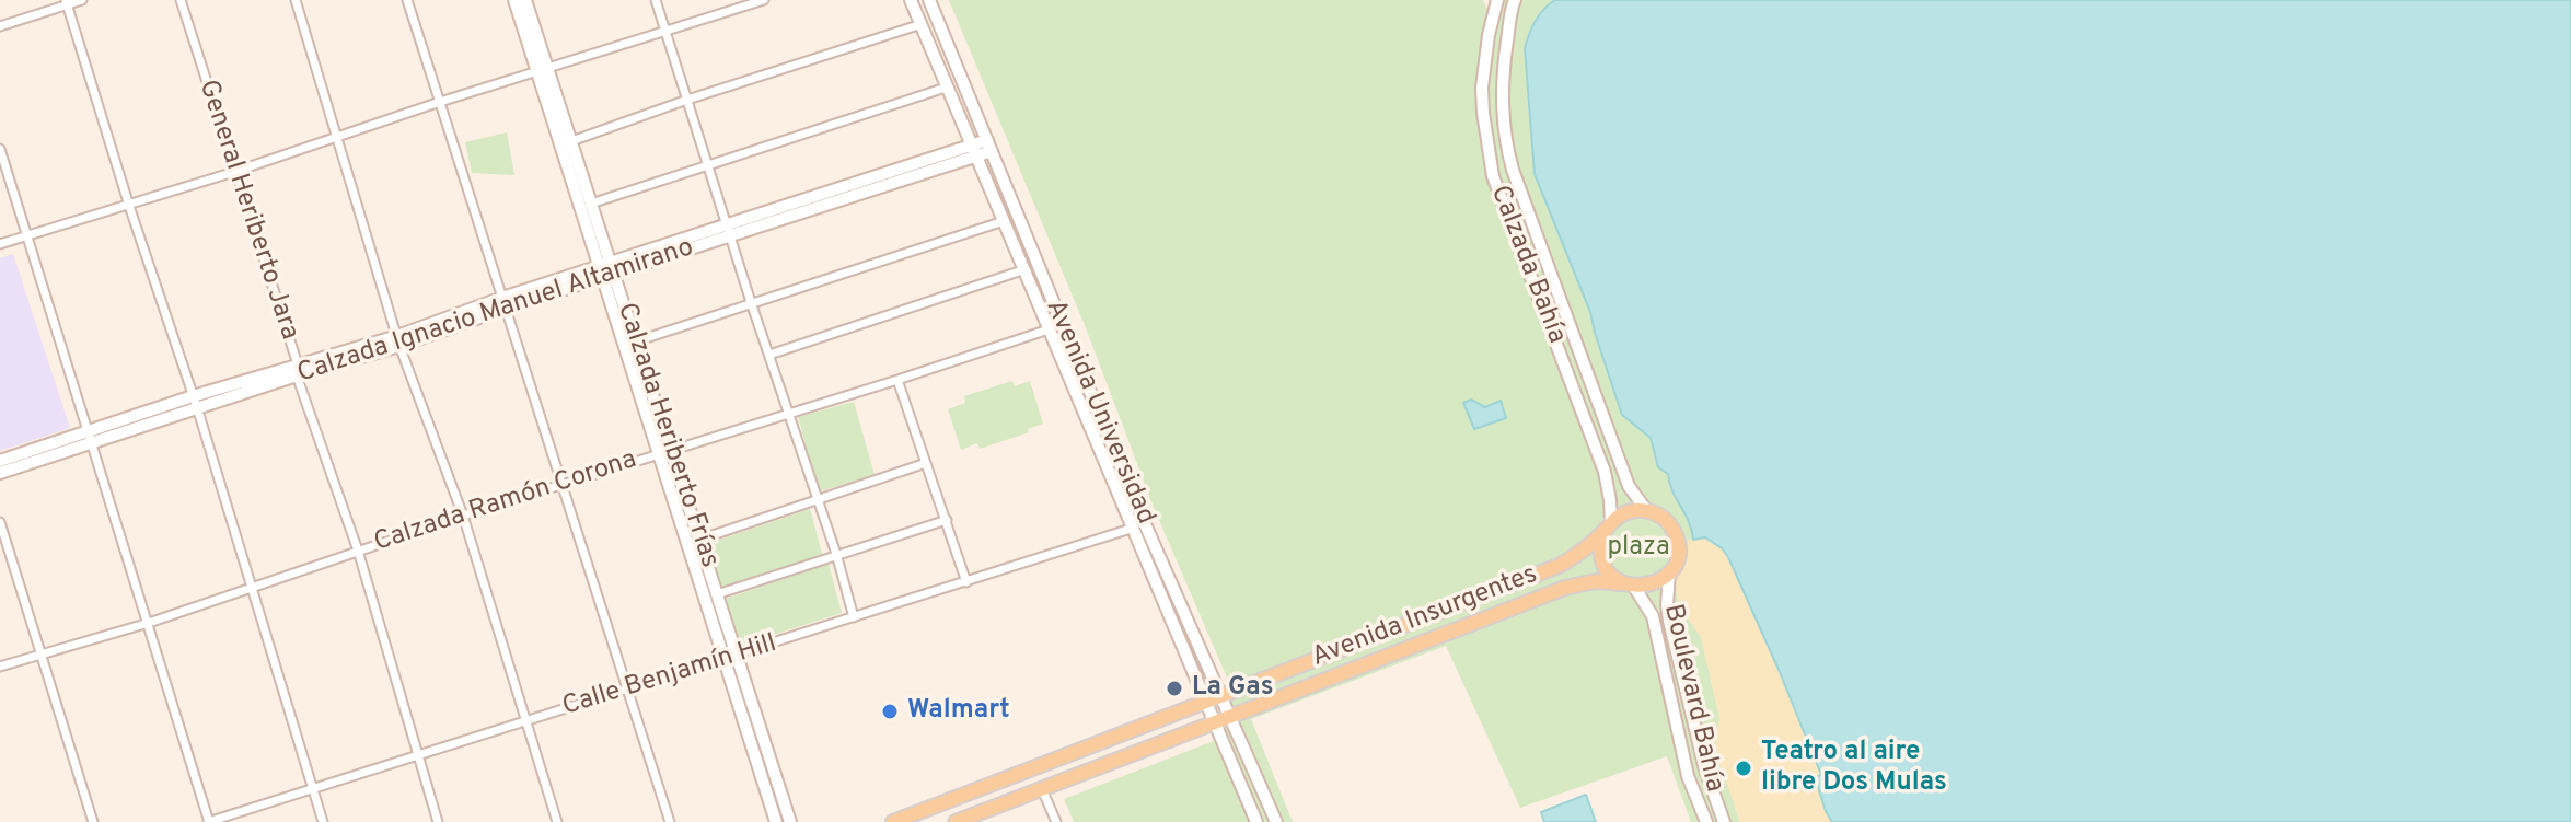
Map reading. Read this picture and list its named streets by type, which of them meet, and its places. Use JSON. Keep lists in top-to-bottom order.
{
  "streets": {
    "main road": [
      "Calzada Bahía",
      "Calzada Ignacio Manuel Altamirano",
      "Avenida Universidad",
      "Calzada Heriberto Frías",
      "Avenida Insurgentes",
      "Boulevard Bahía"
    ],
    "street": ["General Heriberto Jara", "Calzada Ramón Corona", "Calle Benjamín Hill"]
  },
  "crossings": [
    ["General Heriberto Jara", "Calzada Ignacio Manuel Altamirano"],
    ["General Heriberto Jara", "Calzada Ramón Corona"],
    ["General Heriberto Jara", "Calle Benjamín Hill"],
    ["Calzada Bahía", "Avenida Insurgentes"],
    ["Calzada Bahía", "Boulevard Bahía"],
    ["Calzada Ignacio Manuel Altamirano", "Avenida Universidad"],
    ["Calzada Ignacio Manuel Altamirano", "Calzada Heriberto Frías"],
    ["Avenida Universidad", "Calzada Ramón Corona"],
    ["Avenida Universidad", "Avenida Insurgentes"],
    ["Avenida Universidad", "Calle Benjamín Hill"],
    ["Calzada Heriberto Frías", "Calzada Ramón Corona"],
    ["Calzada Heriberto Frías", "Calle Benjamín Hill"],
    ["Avenida Insurgentes", "Boulevard Bahía"]
  ],
  "parks": ["plaza"],
  "places": ["La Gas", "Walmart", "Teatro al aire libre Dos Mulas"]
}
